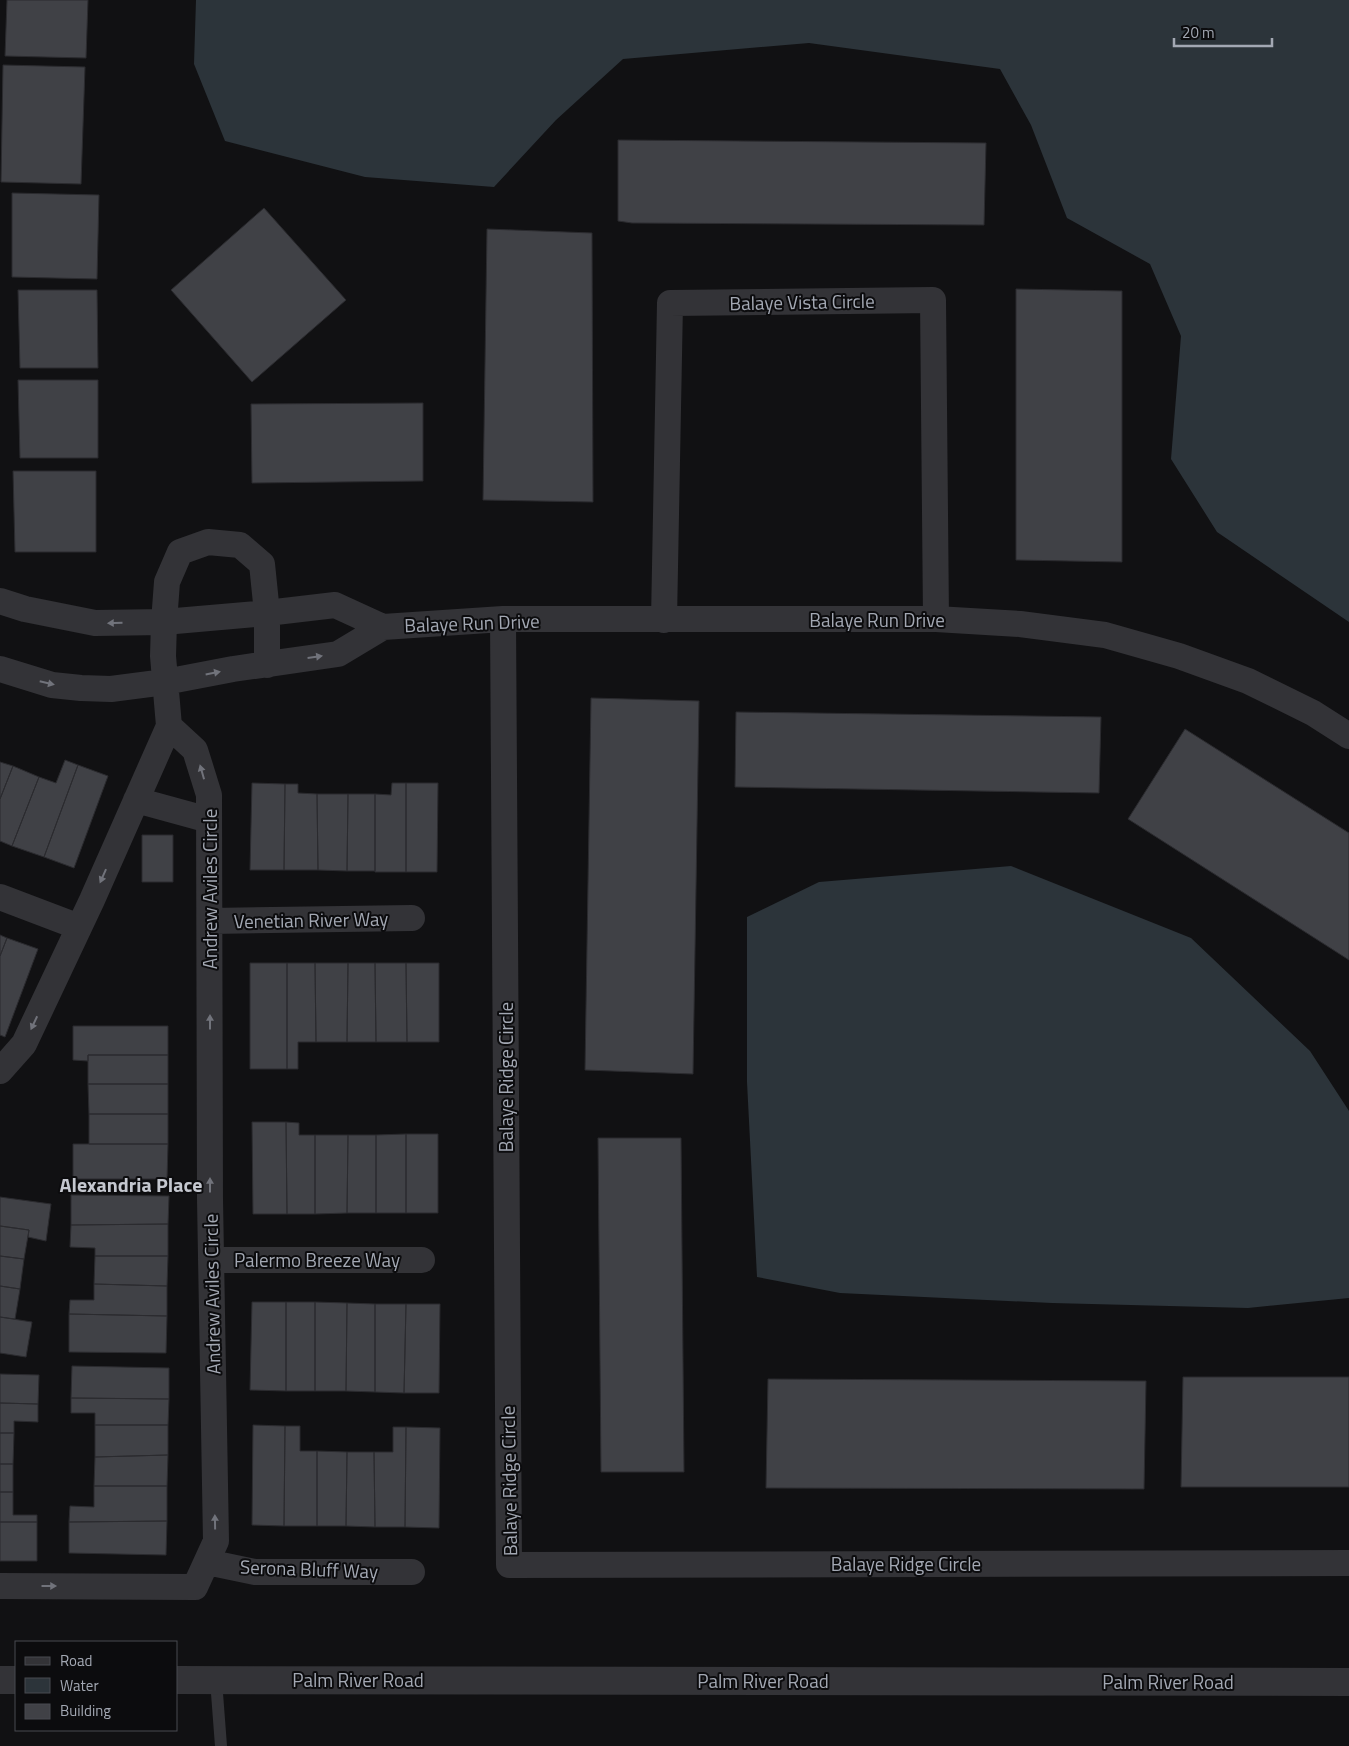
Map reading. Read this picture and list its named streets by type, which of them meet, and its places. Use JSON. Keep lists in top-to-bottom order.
{
  "streets": {
    "street": [
      "Balaye Vista Circle",
      "Balaye Run Drive",
      "Andrew Aviles Circle",
      "Venetian River Way",
      "Balaye Ridge Circle",
      "Palermo Breeze Way",
      "Serona Bluff Way",
      "Palm River Road"
    ]
  },
  "crossings": [
    ["Balaye Vista Circle", "Balaye Run Drive"],
    ["Balaye Run Drive", "Balaye Ridge Circle"],
    ["Andrew Aviles Circle", "Venetian River Way"],
    ["Andrew Aviles Circle", "Palermo Breeze Way"],
    ["Andrew Aviles Circle", "Serona Bluff Way"]
  ],
  "districts": ["Alexandria Place"],
  "legend": ["Road", "Water", "Building"],
  "scale_bar": "20 m"
}
